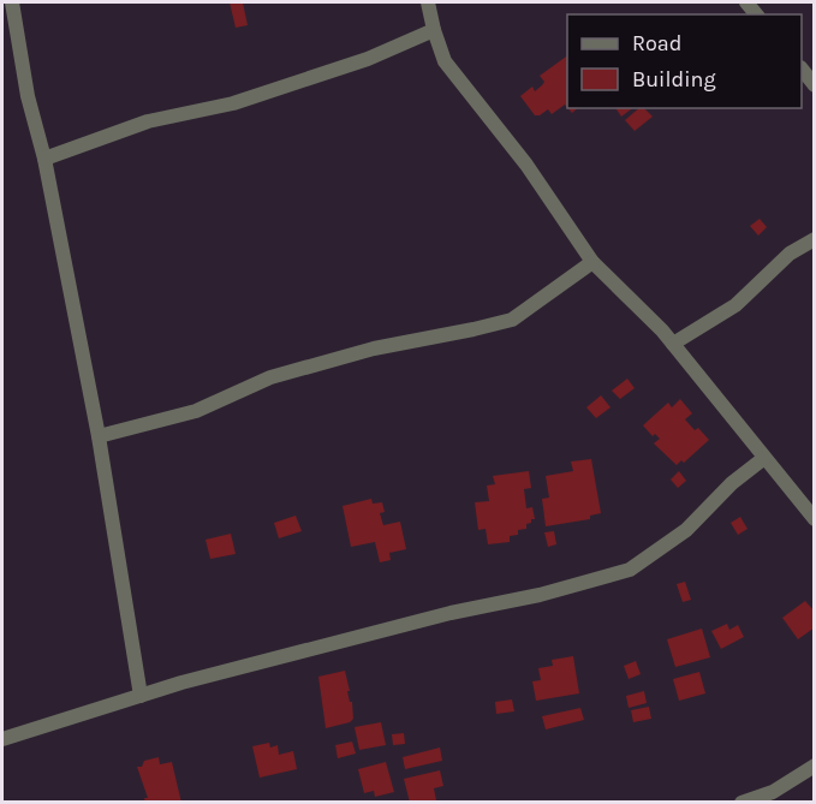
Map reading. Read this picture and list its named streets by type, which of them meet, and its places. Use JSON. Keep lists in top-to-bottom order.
{
  "legend": ["Road", "Building"]
}
